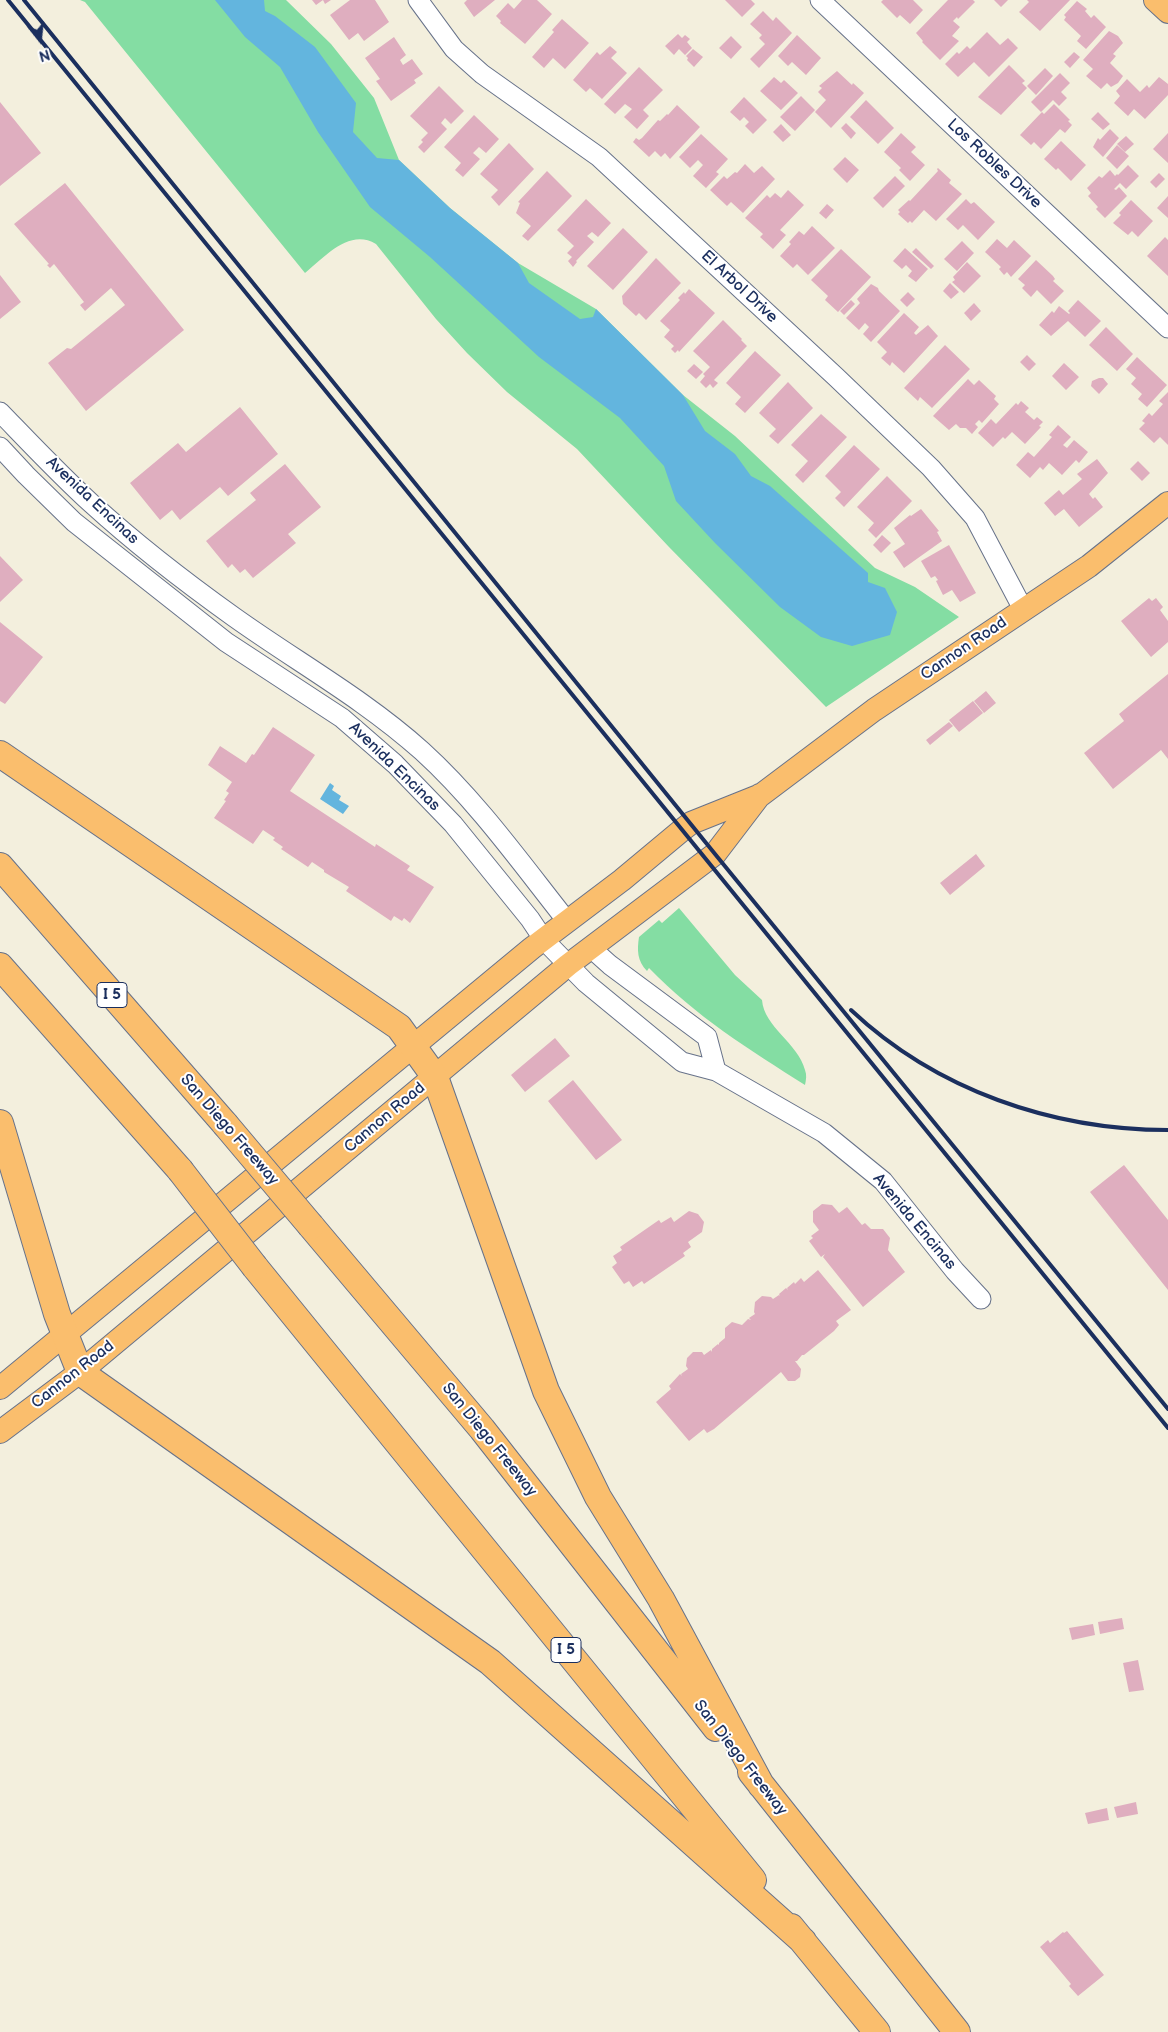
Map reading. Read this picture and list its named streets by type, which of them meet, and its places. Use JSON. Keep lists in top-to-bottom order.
{
  "streets": {
    "highway": ["I 5", "San Diego Freeway"],
    "main road": ["Cannon Road"],
    "street": ["Los Robles Drive", "El Arbol Drive", "Avenida Encinas"]
  },
  "crossings": [
    ["El Arbol Drive", "Cannon Road"],
    ["Avenida Encinas", "Cannon Road"]
  ],
  "north": "bottom"
}
